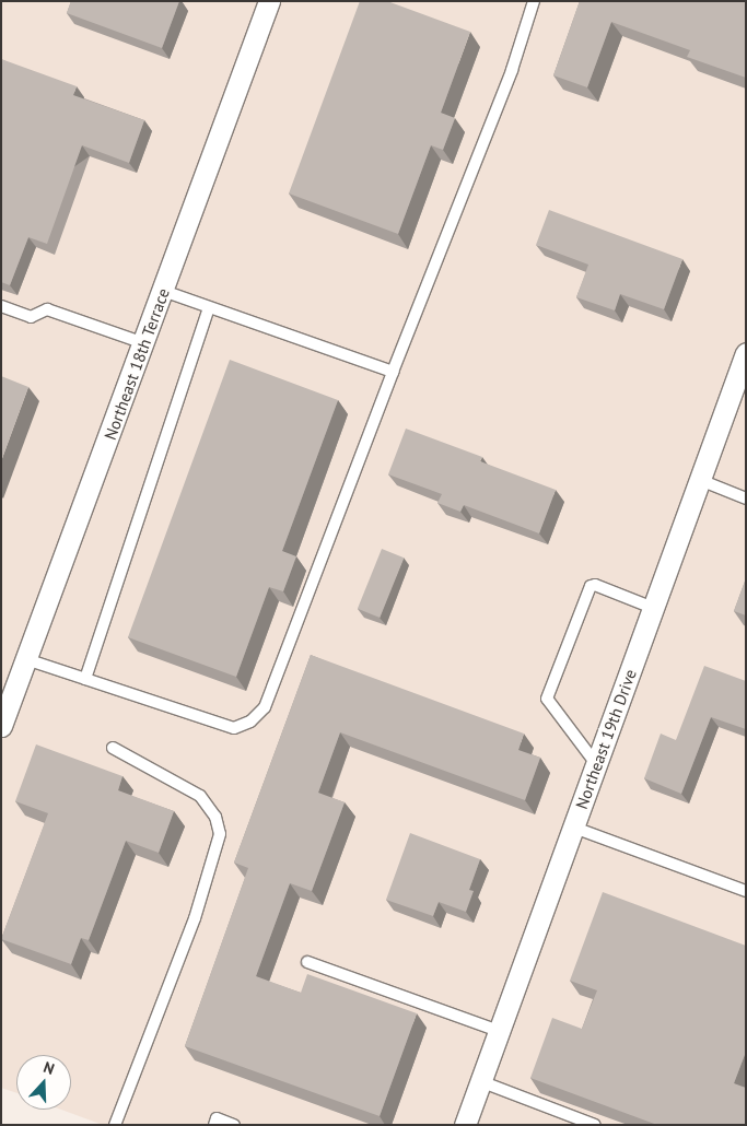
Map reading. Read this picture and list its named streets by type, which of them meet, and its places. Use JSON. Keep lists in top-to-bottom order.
{
  "streets": {
    "street": ["Northeast 18th Terrace", "Northeast 19th Drive"]
  },
  "north": "top"
}
